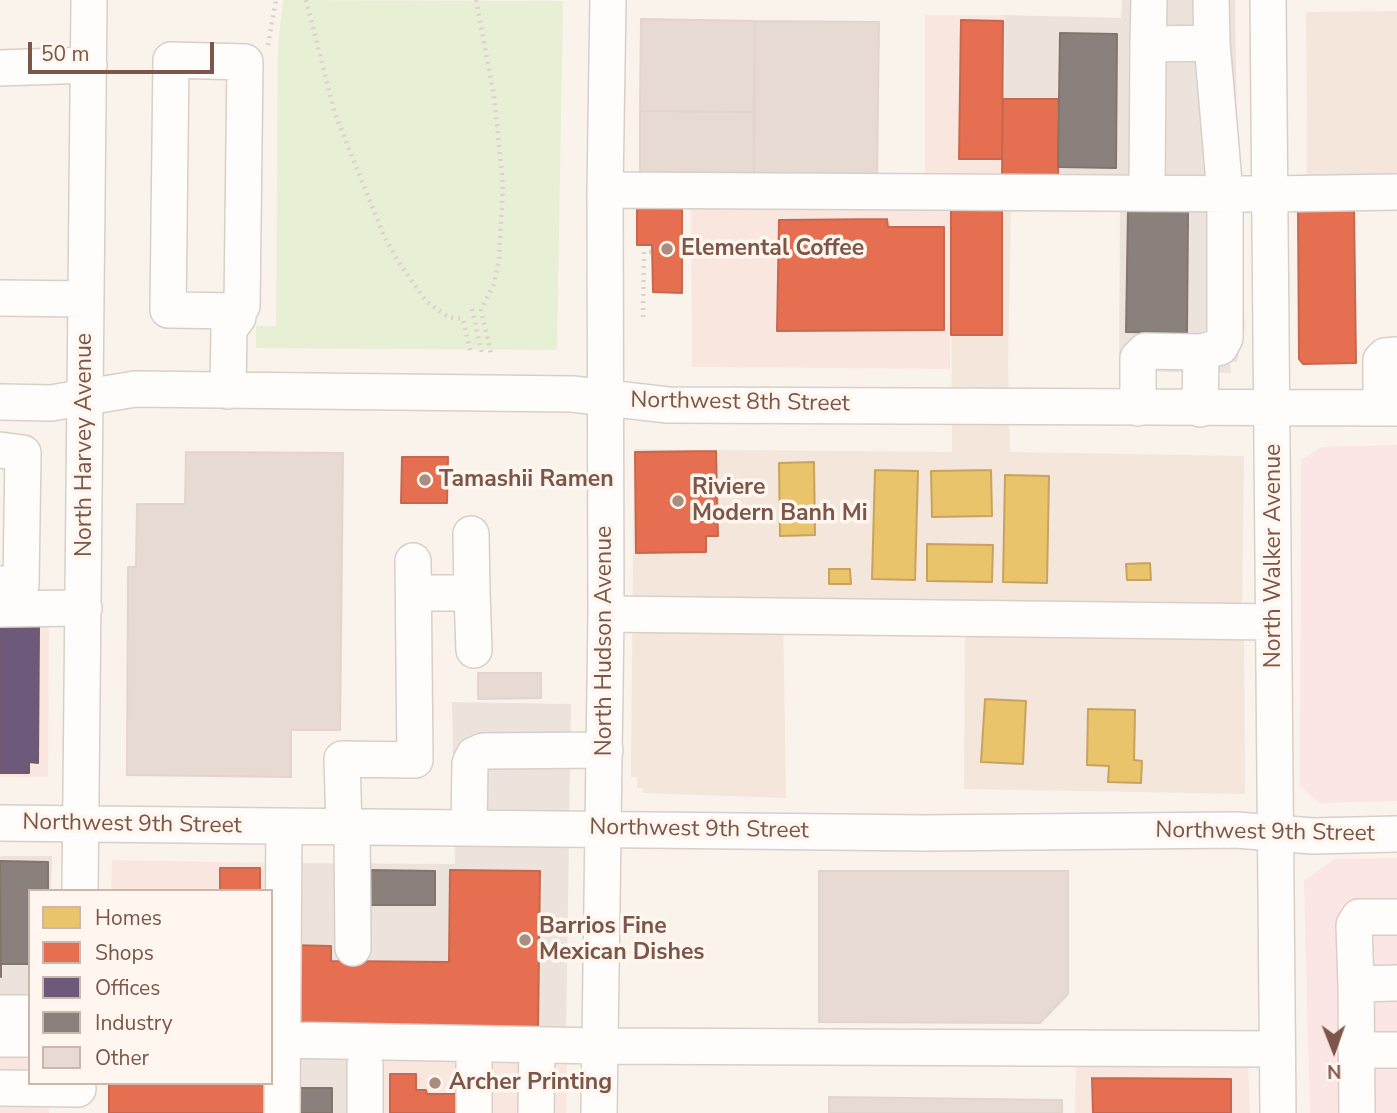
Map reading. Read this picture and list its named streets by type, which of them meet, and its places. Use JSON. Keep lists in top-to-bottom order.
{
  "streets": {
    "street": [
      "Northwest 8th Street",
      "North Harvey Avenue",
      "North Walker Avenue",
      "North Hudson Avenue",
      "Northwest 9th Street"
    ]
  },
  "crossings": [
    ["Northwest 8th Street", "North Harvey Avenue"],
    ["Northwest 8th Street", "North Walker Avenue"],
    ["Northwest 8th Street", "North Hudson Avenue"],
    ["North Harvey Avenue", "Northwest 9th Street"],
    ["North Walker Avenue", "Northwest 9th Street"],
    ["North Hudson Avenue", "Northwest 9th Street"]
  ],
  "places": [
    "Elemental Coffee",
    "Tamashii Ramen",
    "Riviere Modern Banh Mi",
    "Barrios Fine Mexican Dishes",
    "Archer Printing"
  ],
  "legend": [
    "Homes",
    "Shops",
    "Offices",
    "Industry",
    "Other"
  ],
  "scale_bar": "50 m",
  "north": "bottom"
}
